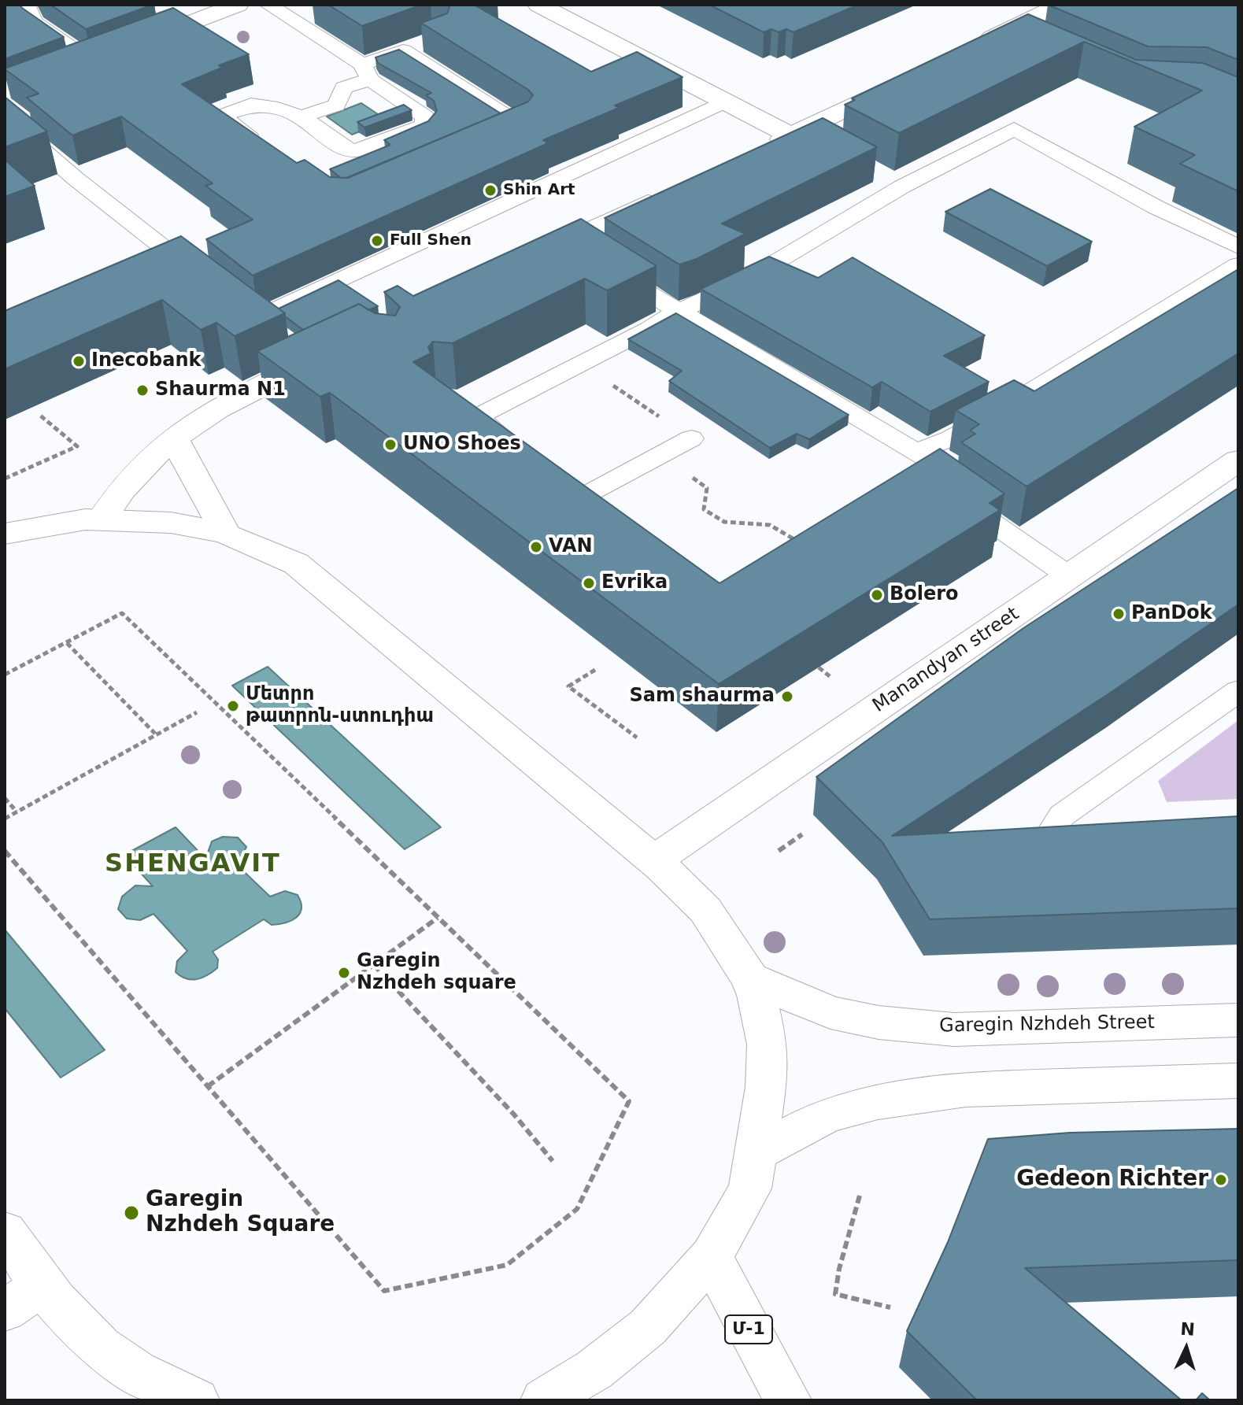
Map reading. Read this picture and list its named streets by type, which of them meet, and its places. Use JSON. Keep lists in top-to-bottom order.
{
  "streets": {
    "street": ["Manandyan street", "Garegin Nzhdeh Street", "Մ-1"]
  },
  "districts": ["SHENGAVIT"],
  "places": [
    "Shin Art",
    "Full Shen",
    "Inecobank",
    "Shaurma N1",
    "UNO Shoes",
    "VAN",
    "Evrika",
    "Bolero",
    "PanDok",
    "Sam shaurma",
    "Մետրո թատրոն-ստուդիա",
    "Garegin Nzhdeh square",
    "Gedeon Richter",
    "Garegin Nzhdeh Square"
  ],
  "north": "top"
}
